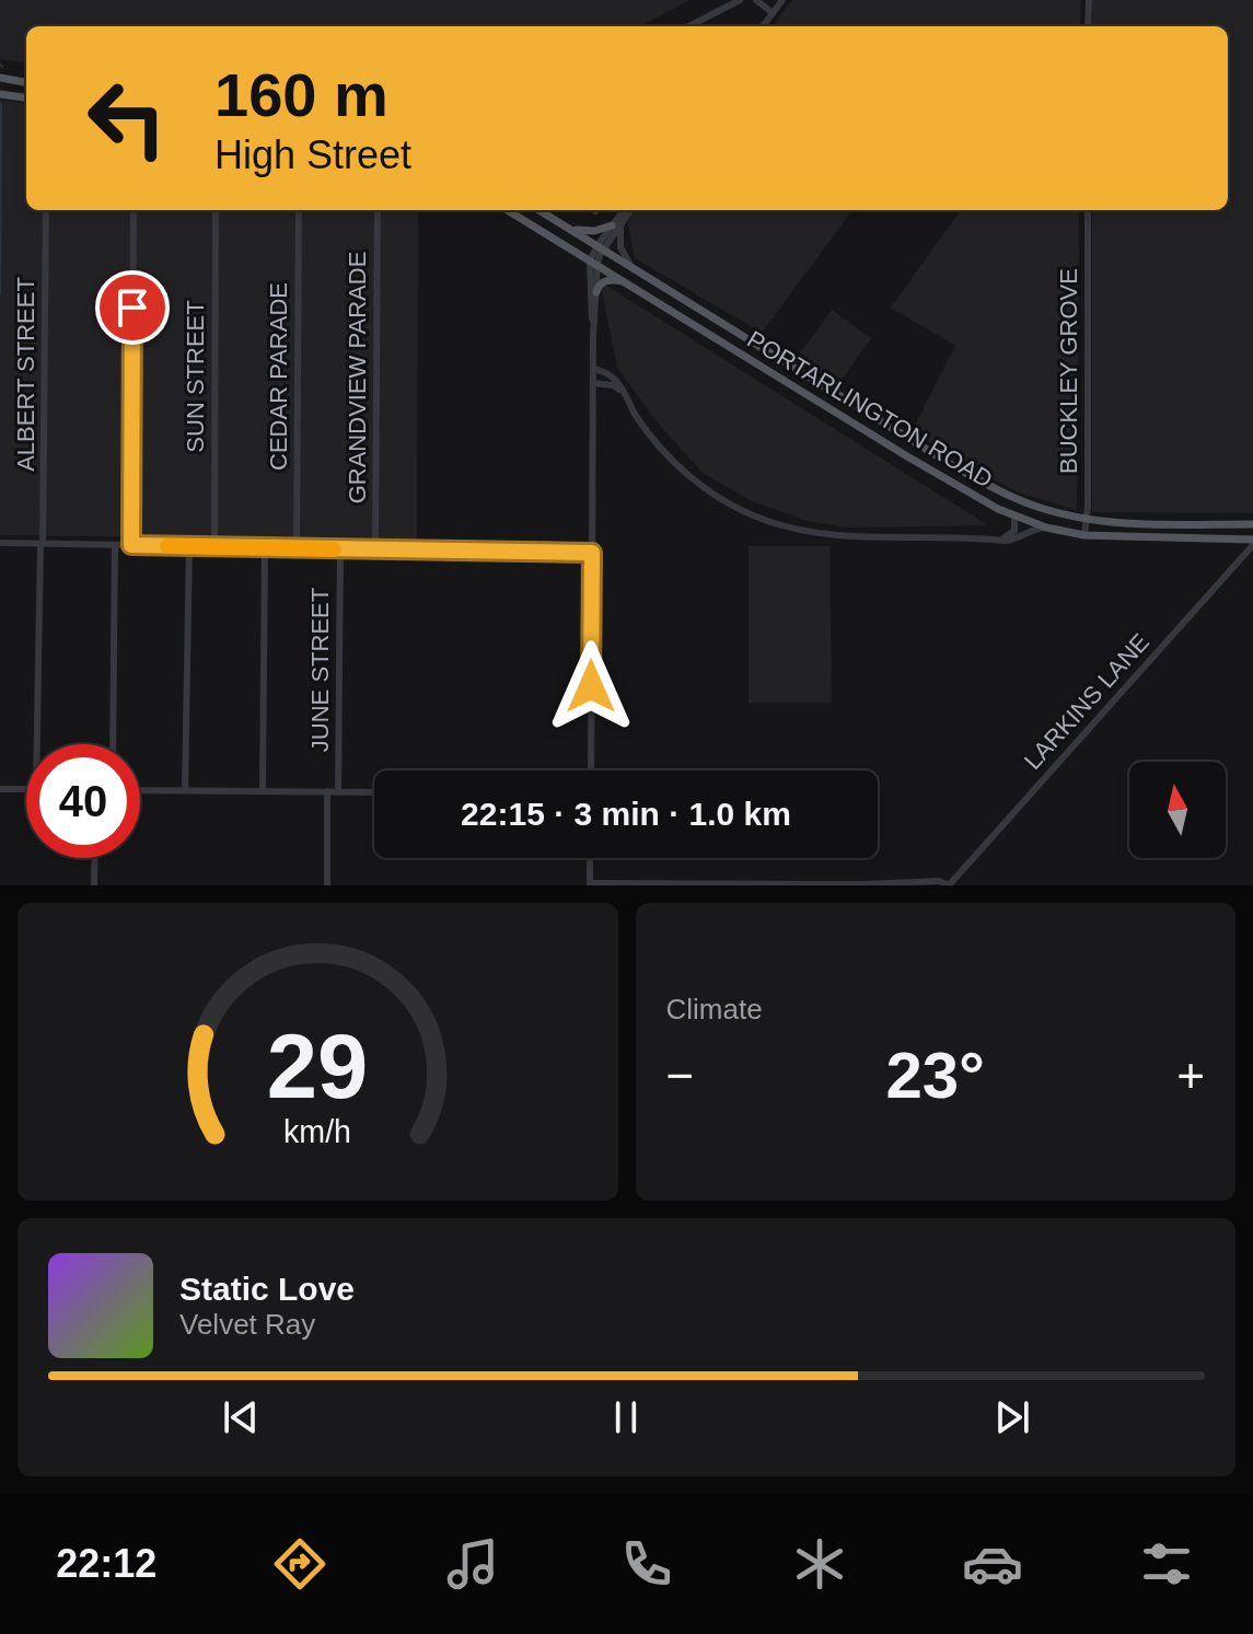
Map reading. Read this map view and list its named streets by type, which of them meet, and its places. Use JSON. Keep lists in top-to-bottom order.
{
  "streets": {
    "main road": ["PORTARLINGTON ROAD"],
    "street": [
      "BUCKLEY GROVE",
      "ALBERT STREET",
      "SUN STREET",
      "CEDAR PARADE",
      "GRANDVIEW PARADE",
      "JUNE STREET",
      "LARKINS LANE"
    ]
  },
  "crossings": [
    ["BUCKLEY GROVE", "PORTARLINGTON ROAD"],
    ["PORTARLINGTON ROAD", "LARKINS LANE"]
  ],
  "north": "top",
  "page": {
    "turn": ["160 m", "High Street"],
    "limit": "40",
    "trip": "22:15 · 3 min · 1.0 km",
    "tile": "Climate",
    "heat": ["−", "23°", "+"],
    "song": ["Static Love", "Velvet Ray"],
    "tabs": "22:12",
    "gauge": ["29", "km/h"]
  }
}
